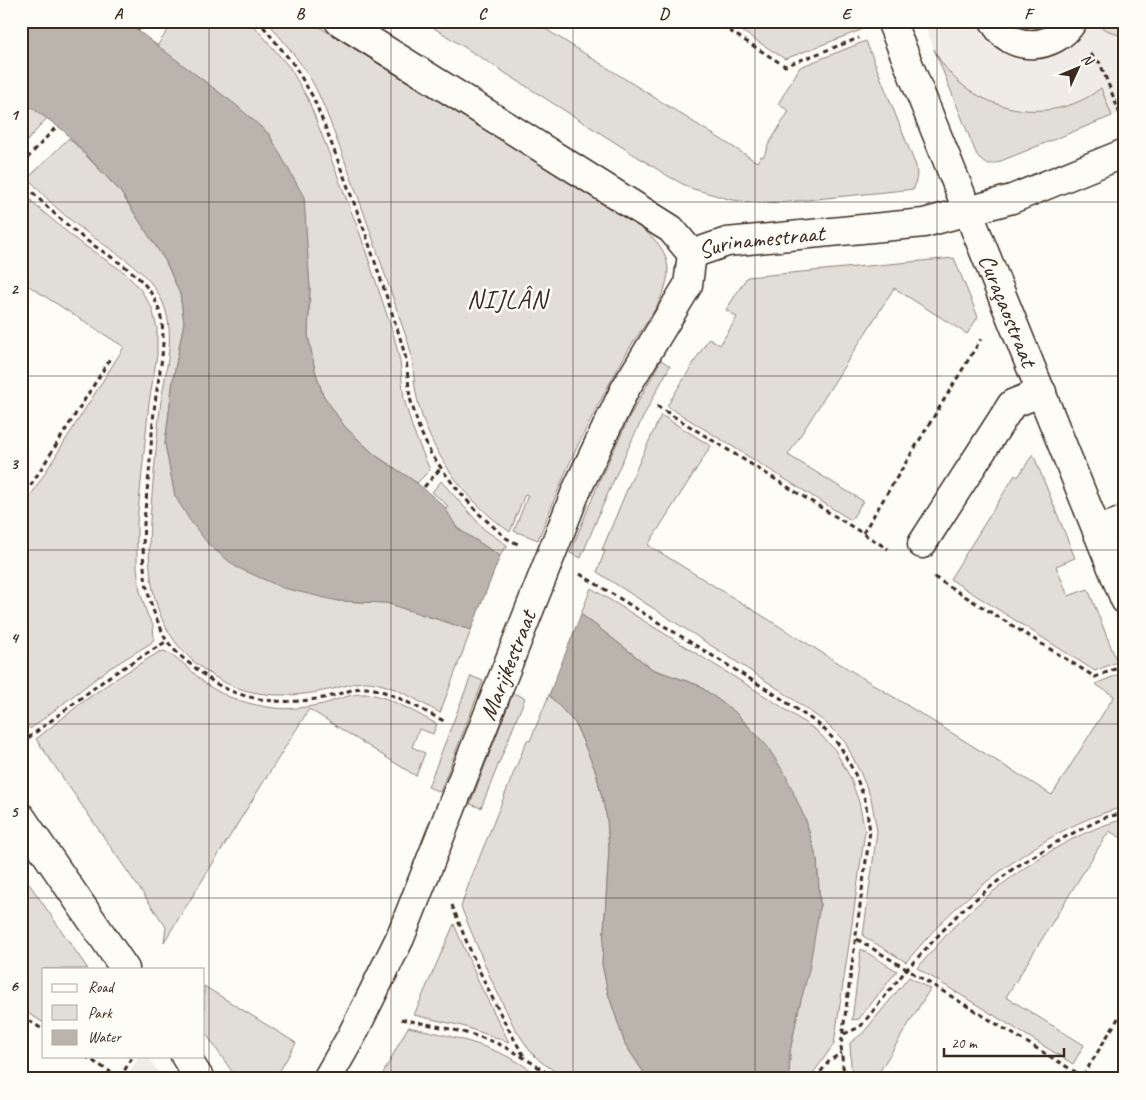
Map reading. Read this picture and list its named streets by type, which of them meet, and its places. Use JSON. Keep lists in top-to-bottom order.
{
  "streets": {
    "street": ["Surinamestraat", "Curaçaostraat", "Marijkestraat"]
  },
  "crossings": [
    ["Surinamestraat", "Curaçaostraat"],
    ["Surinamestraat", "Marijkestraat"]
  ],
  "districts": ["NIJLÂN"],
  "legend": ["Road", "Park", "Water"],
  "scale_bar": "20 m",
  "north": "top right",
  "grid": {
    "columns": [
      "A",
      "B",
      "C",
      "D",
      "E",
      "F"
    ],
    "rows": [
      "1",
      "2",
      "3",
      "4",
      "5",
      "6"
    ]
  }
}
